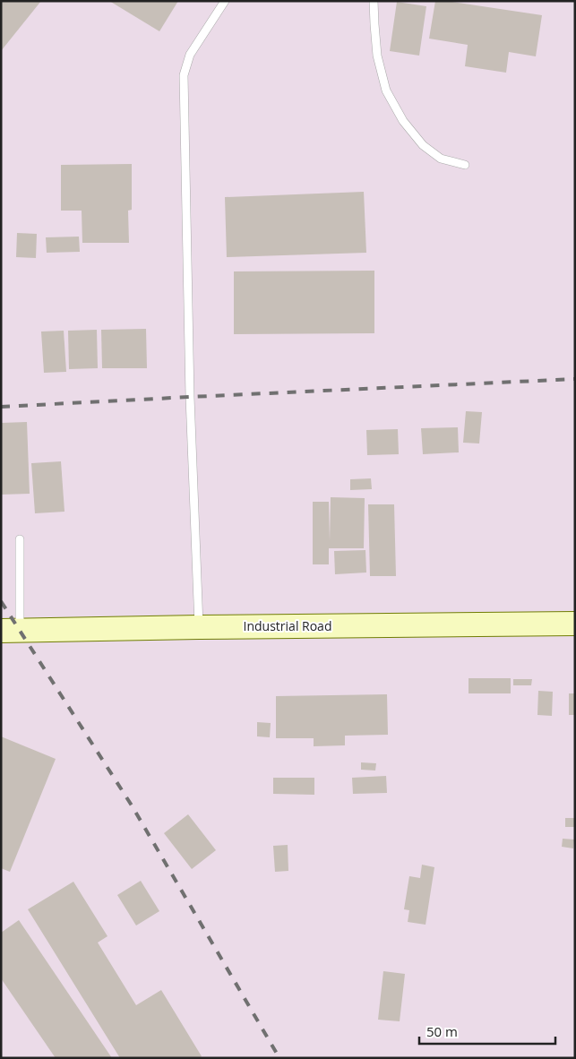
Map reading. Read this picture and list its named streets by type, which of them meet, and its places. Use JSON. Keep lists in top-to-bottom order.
{
  "streets": {
    "street": ["Industrial Road"]
  },
  "scale_bar": "50 m"
}
